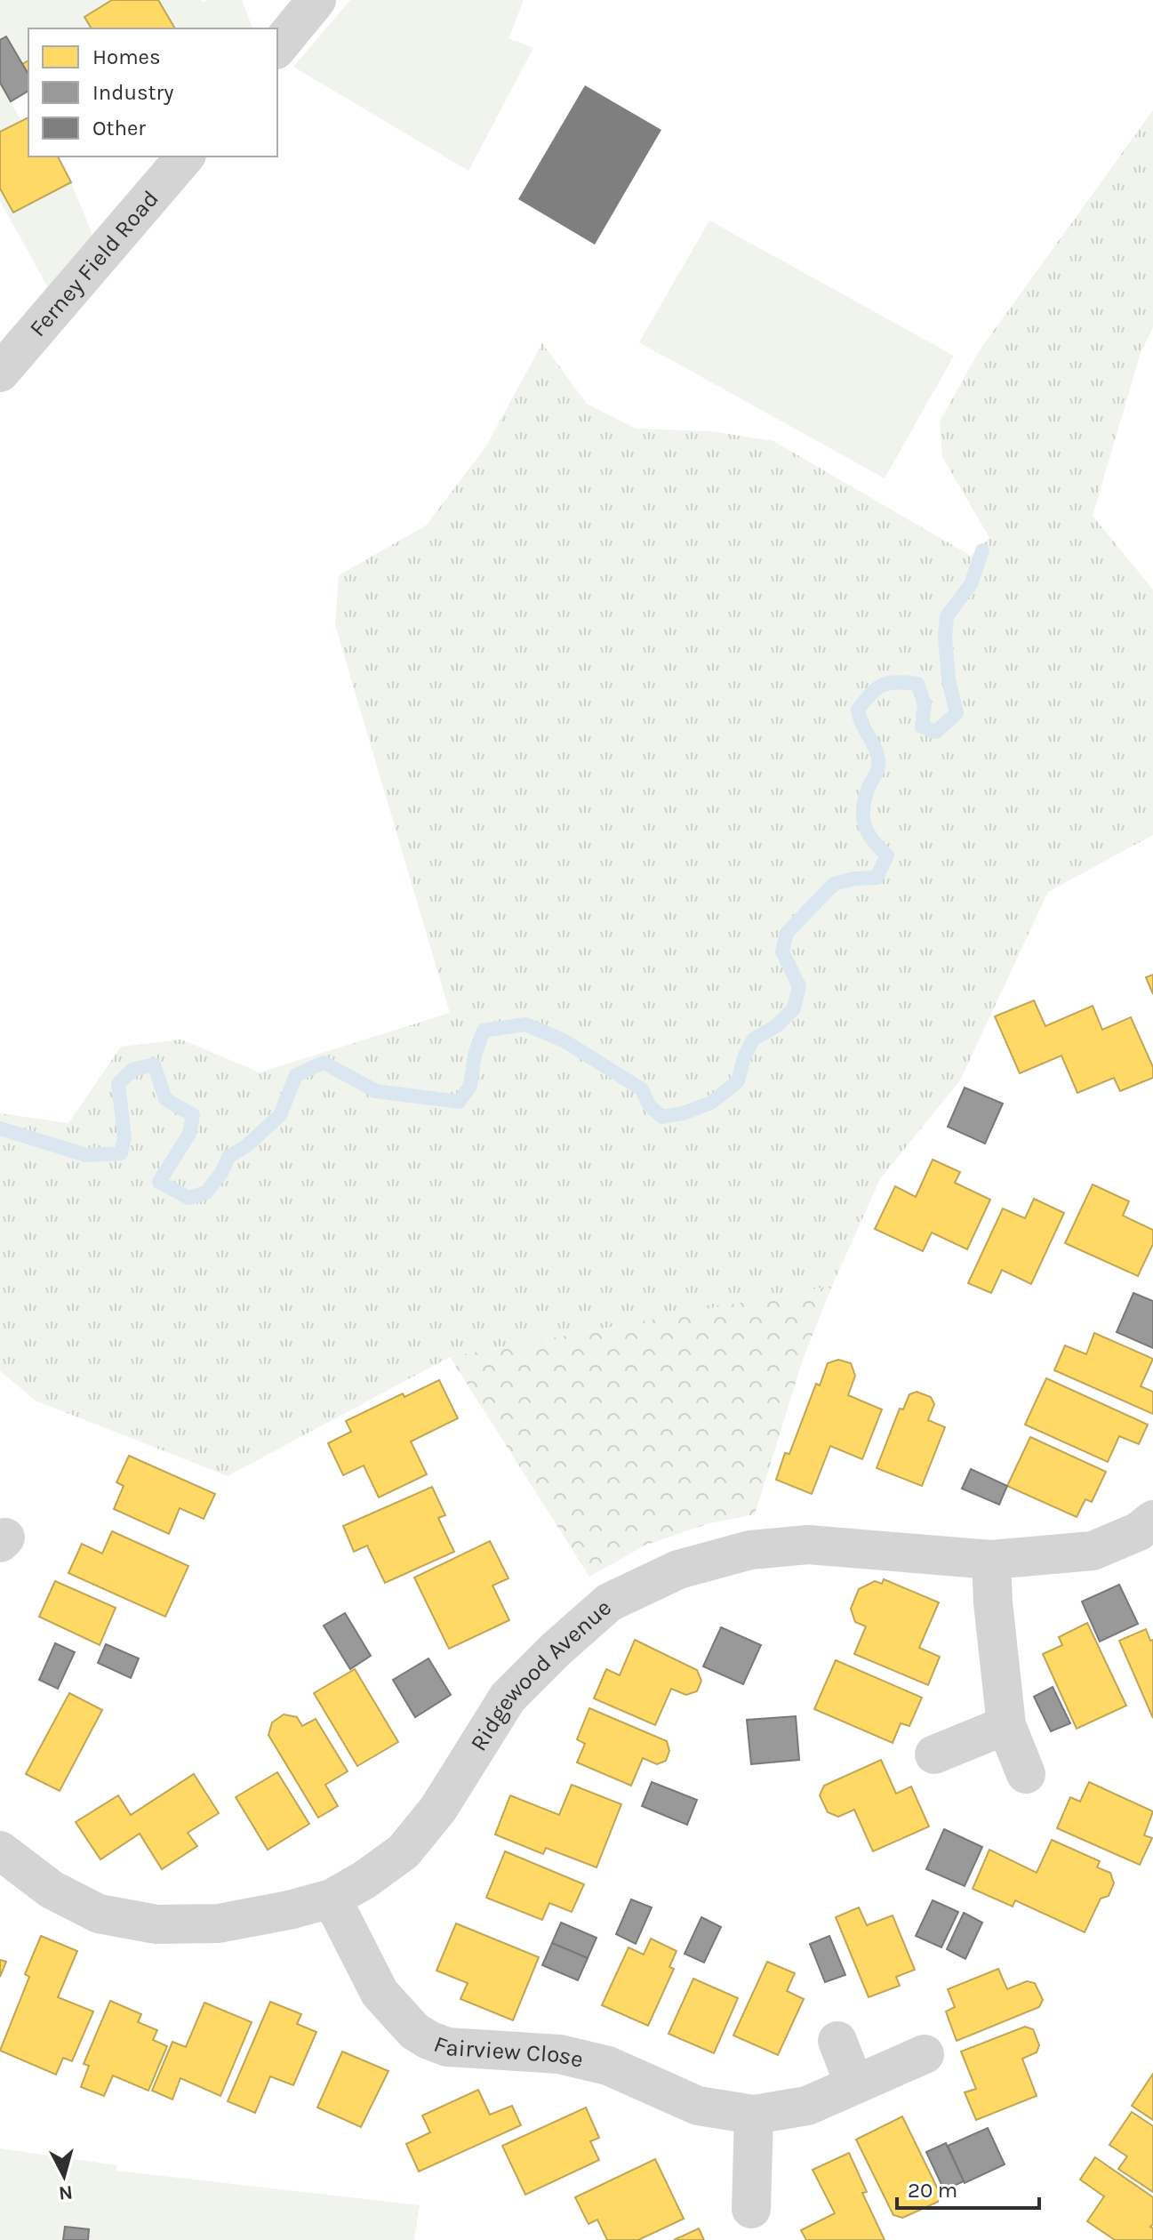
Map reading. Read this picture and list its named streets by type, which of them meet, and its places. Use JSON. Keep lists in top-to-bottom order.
{
  "streets": {
    "street": ["Ferney Field Road", "Ridgewood Avenue", "Fairview Close"]
  },
  "crossings": [
    ["Ridgewood Avenue", "Fairview Close"]
  ],
  "legend": ["Homes", "Industry", "Other"],
  "scale_bar": "20 m",
  "north": "bottom"
}
